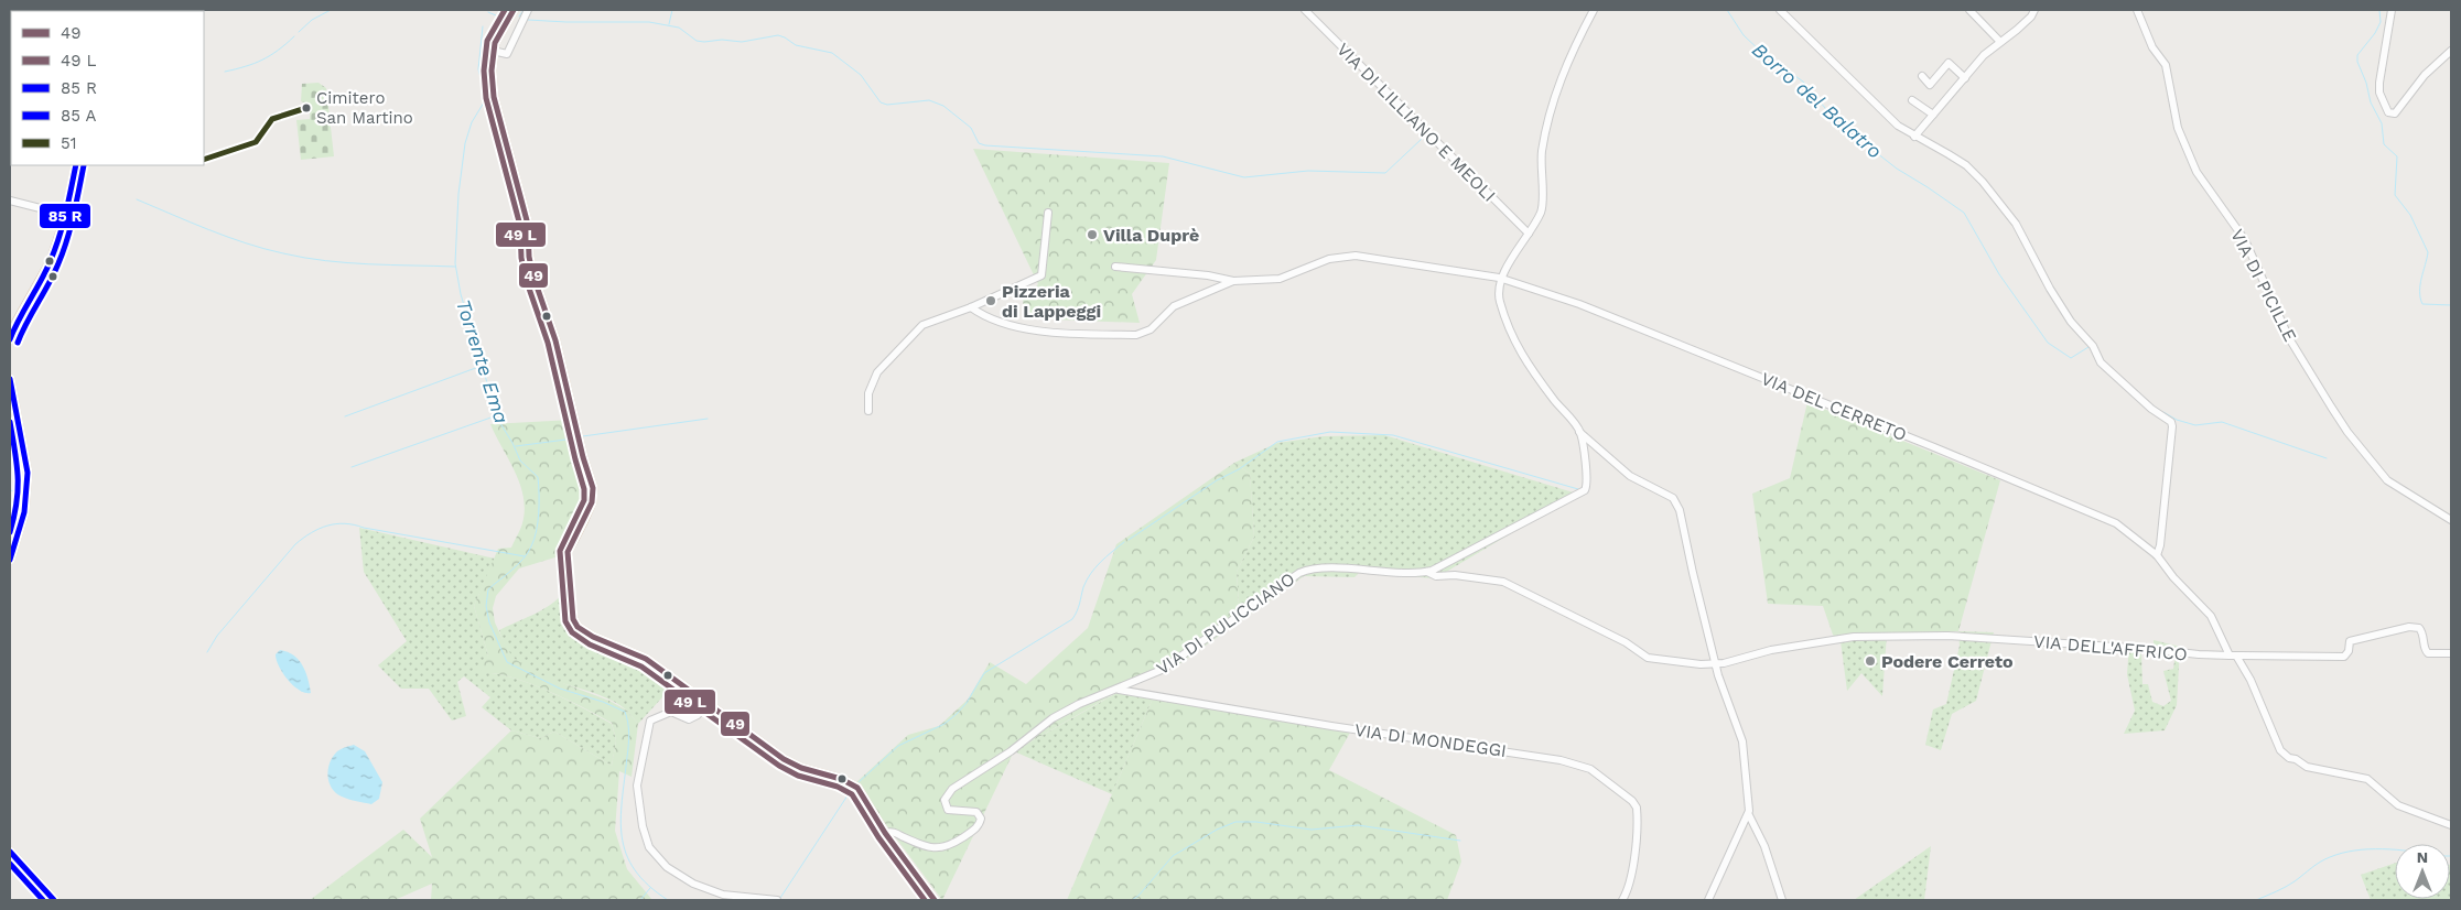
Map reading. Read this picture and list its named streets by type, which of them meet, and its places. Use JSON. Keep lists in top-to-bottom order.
{
  "streets": {
    "street": [
      "VIA DI LILLIANO E MEOLI",
      "VIA DI PICILLE",
      "VIA DEL CERRETO",
      "VIA DI PULICCIANO",
      "VIA DELL'AFFRICO",
      "VIA DI MONDEGGI"
    ]
  },
  "crossings": [
    ["VIA DEL CERRETO", "VIA DI PULICCIANO"],
    ["VIA DEL CERRETO", "VIA DELL'AFFRICO"],
    ["VIA DI PULICCIANO", "VIA DI MONDEGGI"]
  ],
  "water": ["Borro del Balatro", "Torrente Ema"],
  "places": [
    "Cimitero San Martino",
    "Villa Duprè",
    "Pizzeria di Lappeggi",
    "Podere Cerreto"
  ],
  "lines": ["transit line 49", "transit line 51"],
  "legend": [
    "49",
    "49 L",
    "85 R",
    "85 A",
    "51"
  ],
  "north": "top"
}
